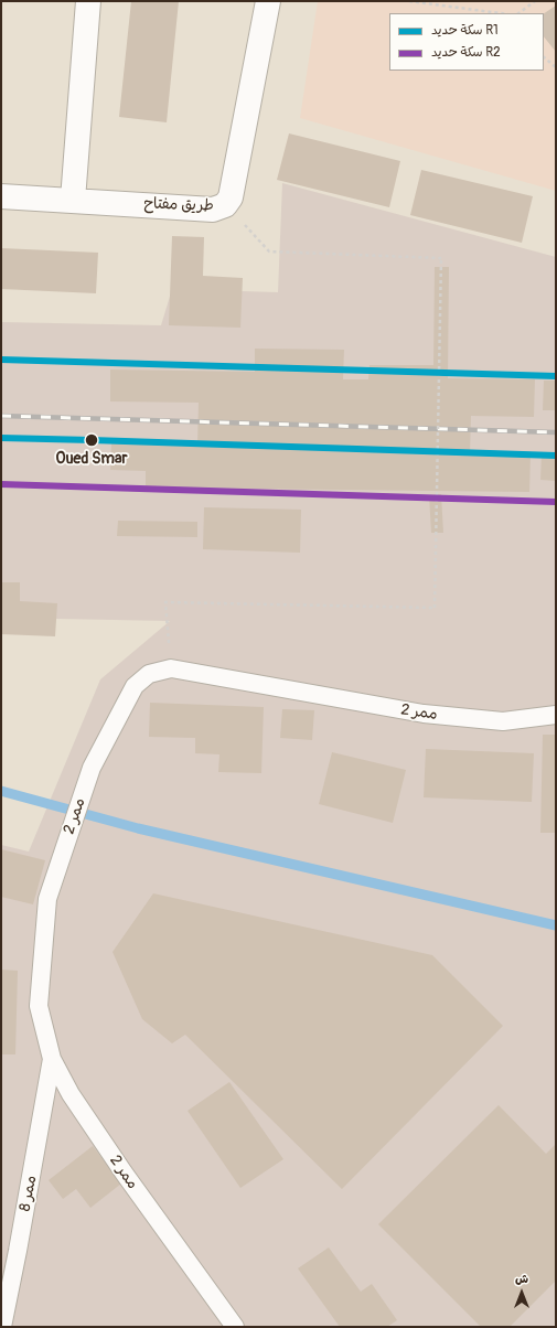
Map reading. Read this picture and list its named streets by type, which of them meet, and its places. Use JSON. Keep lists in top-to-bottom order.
{
  "streets": {
    "street": ["طريق مفتاح"],
    "lane": ["ممر 2", "ممر 8"]
  },
  "crossings": [
    ["ممر 2", "ممر 8"]
  ],
  "places": ["Oued Smar"],
  "lines": ["rail line R1", "rail line R2"],
  "legend": ["سكة حديد R1", "سكة حديد R2"],
  "north": "top"
}
